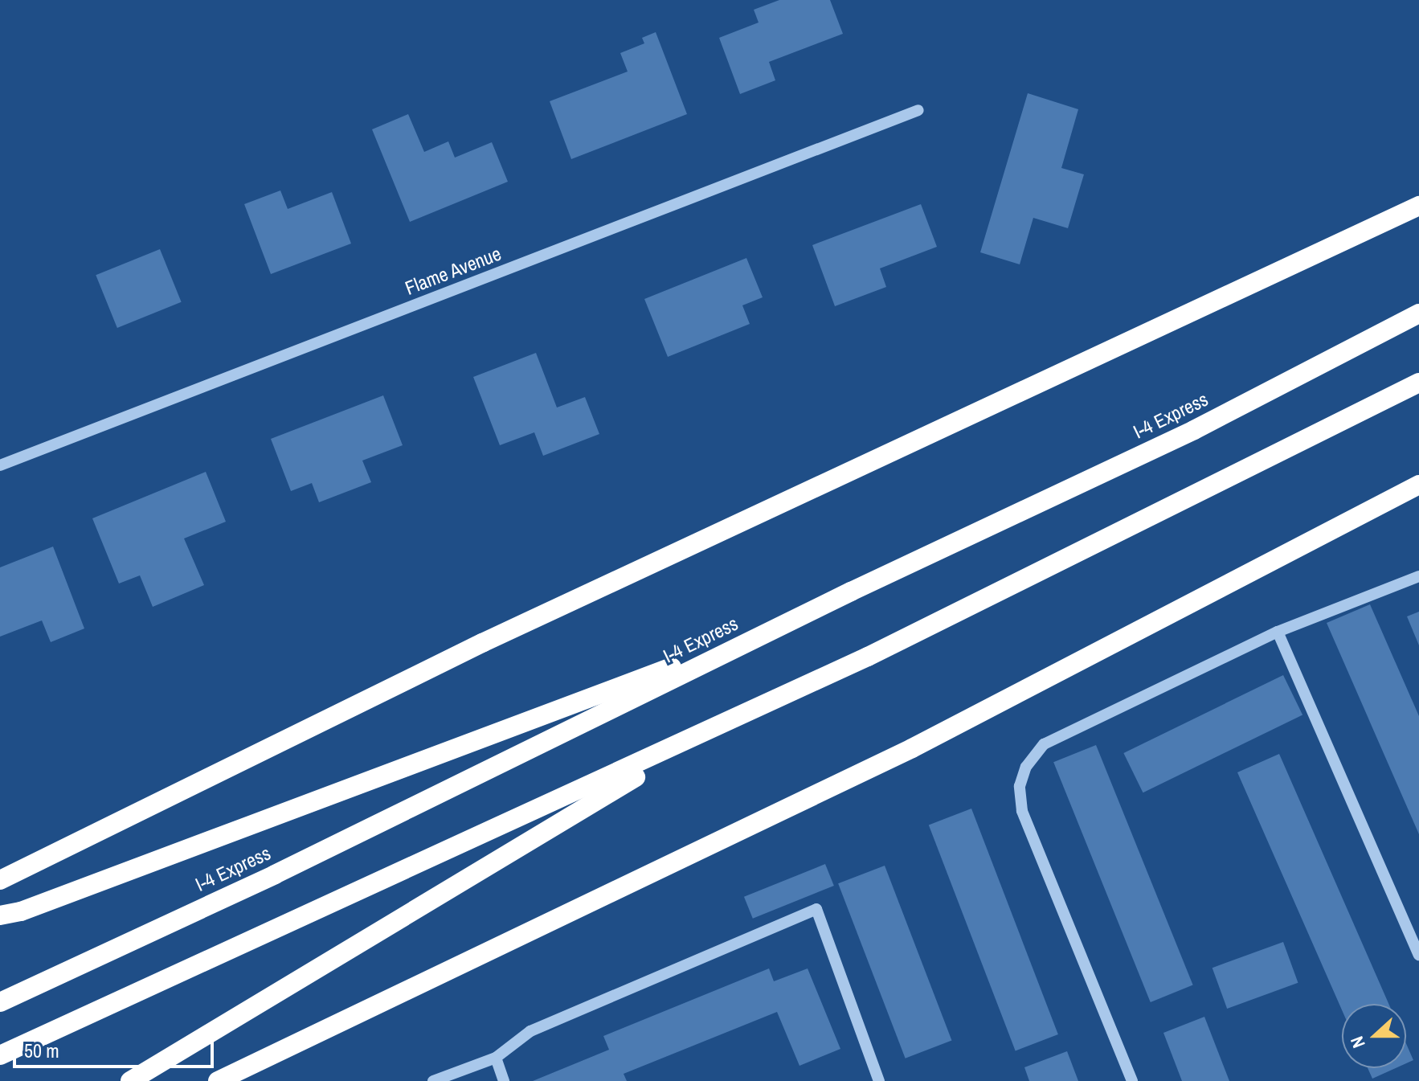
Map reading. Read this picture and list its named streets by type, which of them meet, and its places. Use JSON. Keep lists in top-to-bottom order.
{
  "streets": {
    "highway": ["I-4 Express"],
    "street": ["Flame Avenue"]
  },
  "scale_bar": "50 m",
  "north": "left"
}
